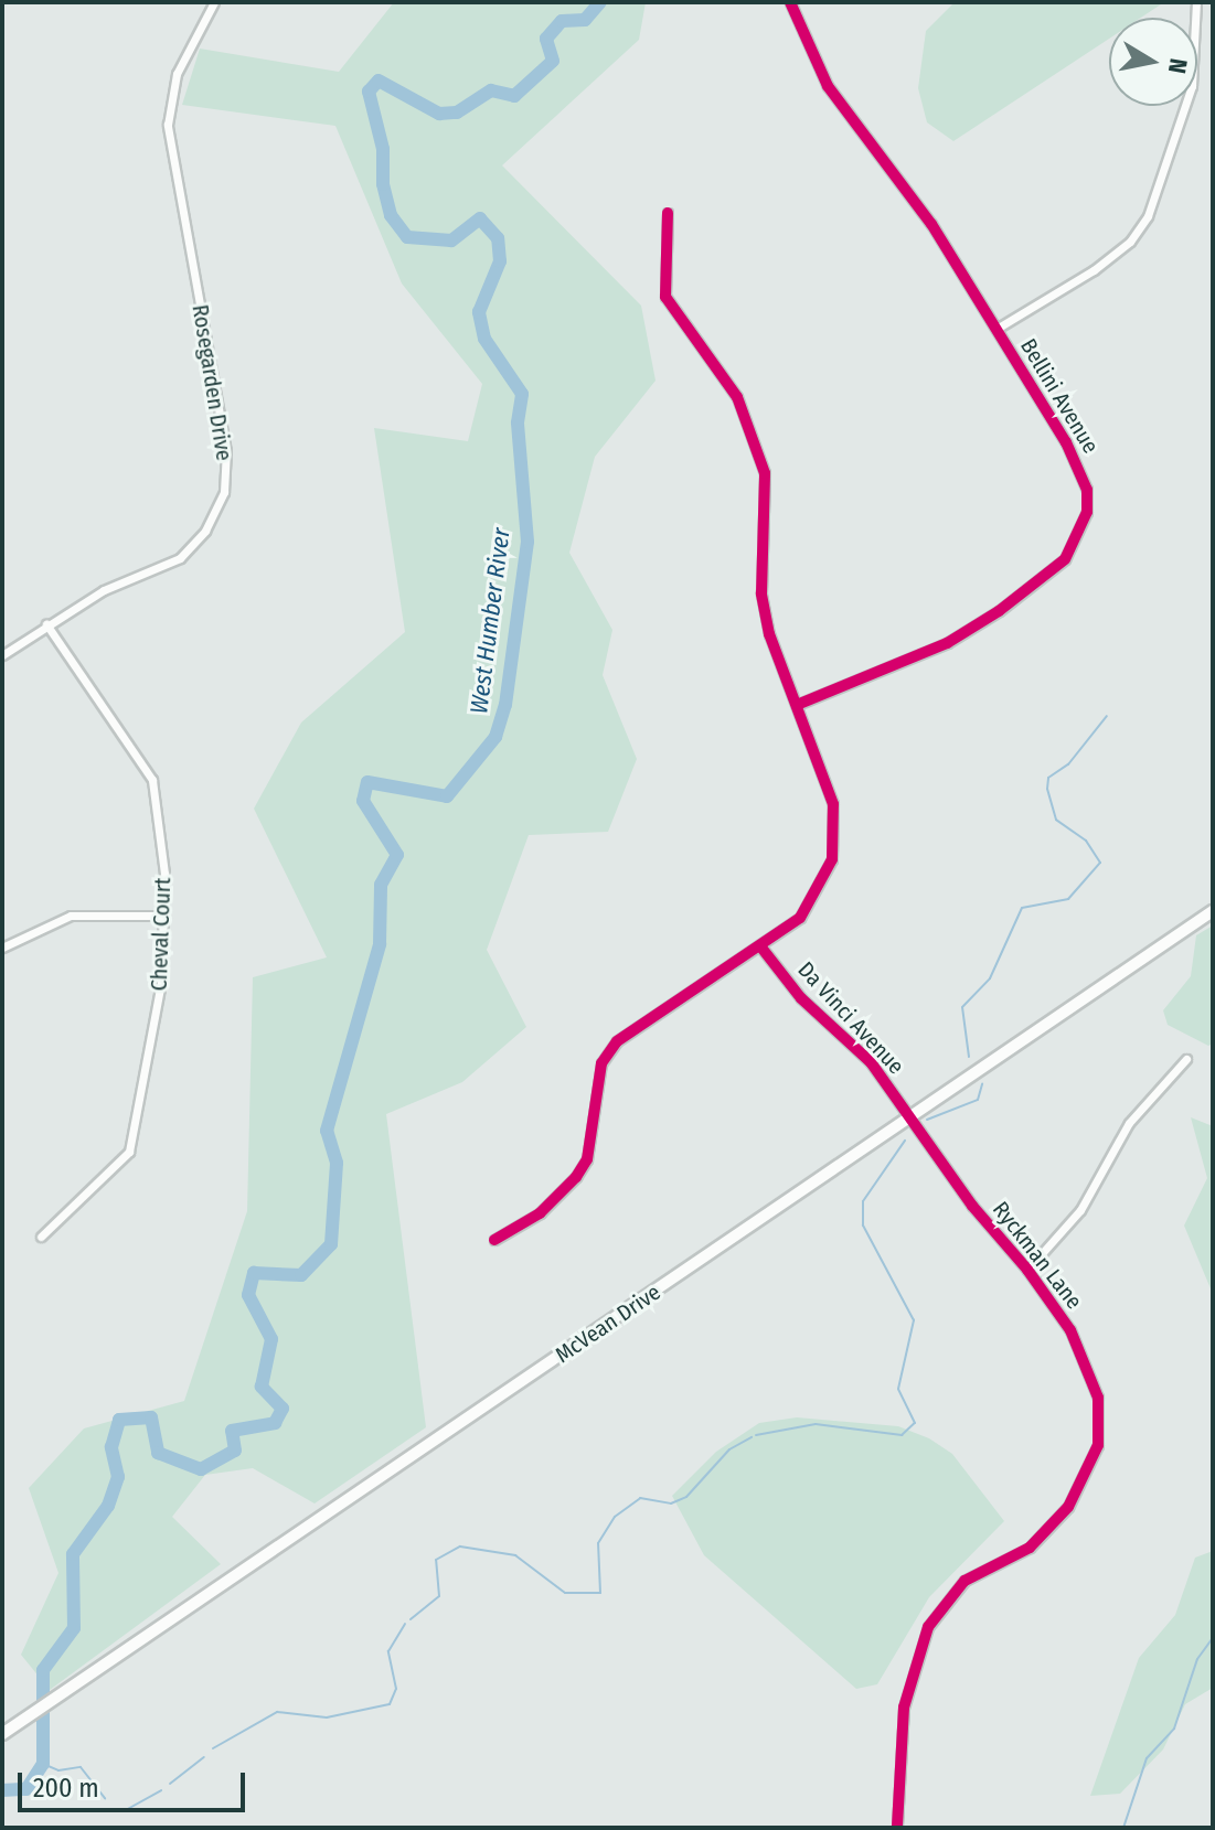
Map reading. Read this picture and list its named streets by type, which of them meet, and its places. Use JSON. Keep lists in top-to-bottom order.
{
  "streets": {
    "main road": ["McVean Drive"],
    "street": [
      "Rosegarden Drive",
      "Bellini Avenue",
      "Cheval Court",
      "Da Vinci Avenue",
      "Ryckman Lane"
    ]
  },
  "crossings": [
    ["Rosegarden Drive", "Cheval Court"],
    ["Da Vinci Avenue", "Ryckman Lane"],
    ["Da Vinci Avenue", "McVean Drive"],
    ["Ryckman Lane", "McVean Drive"]
  ],
  "water": ["West Humber River"],
  "scale_bar": "200 m",
  "north": "right"
}
